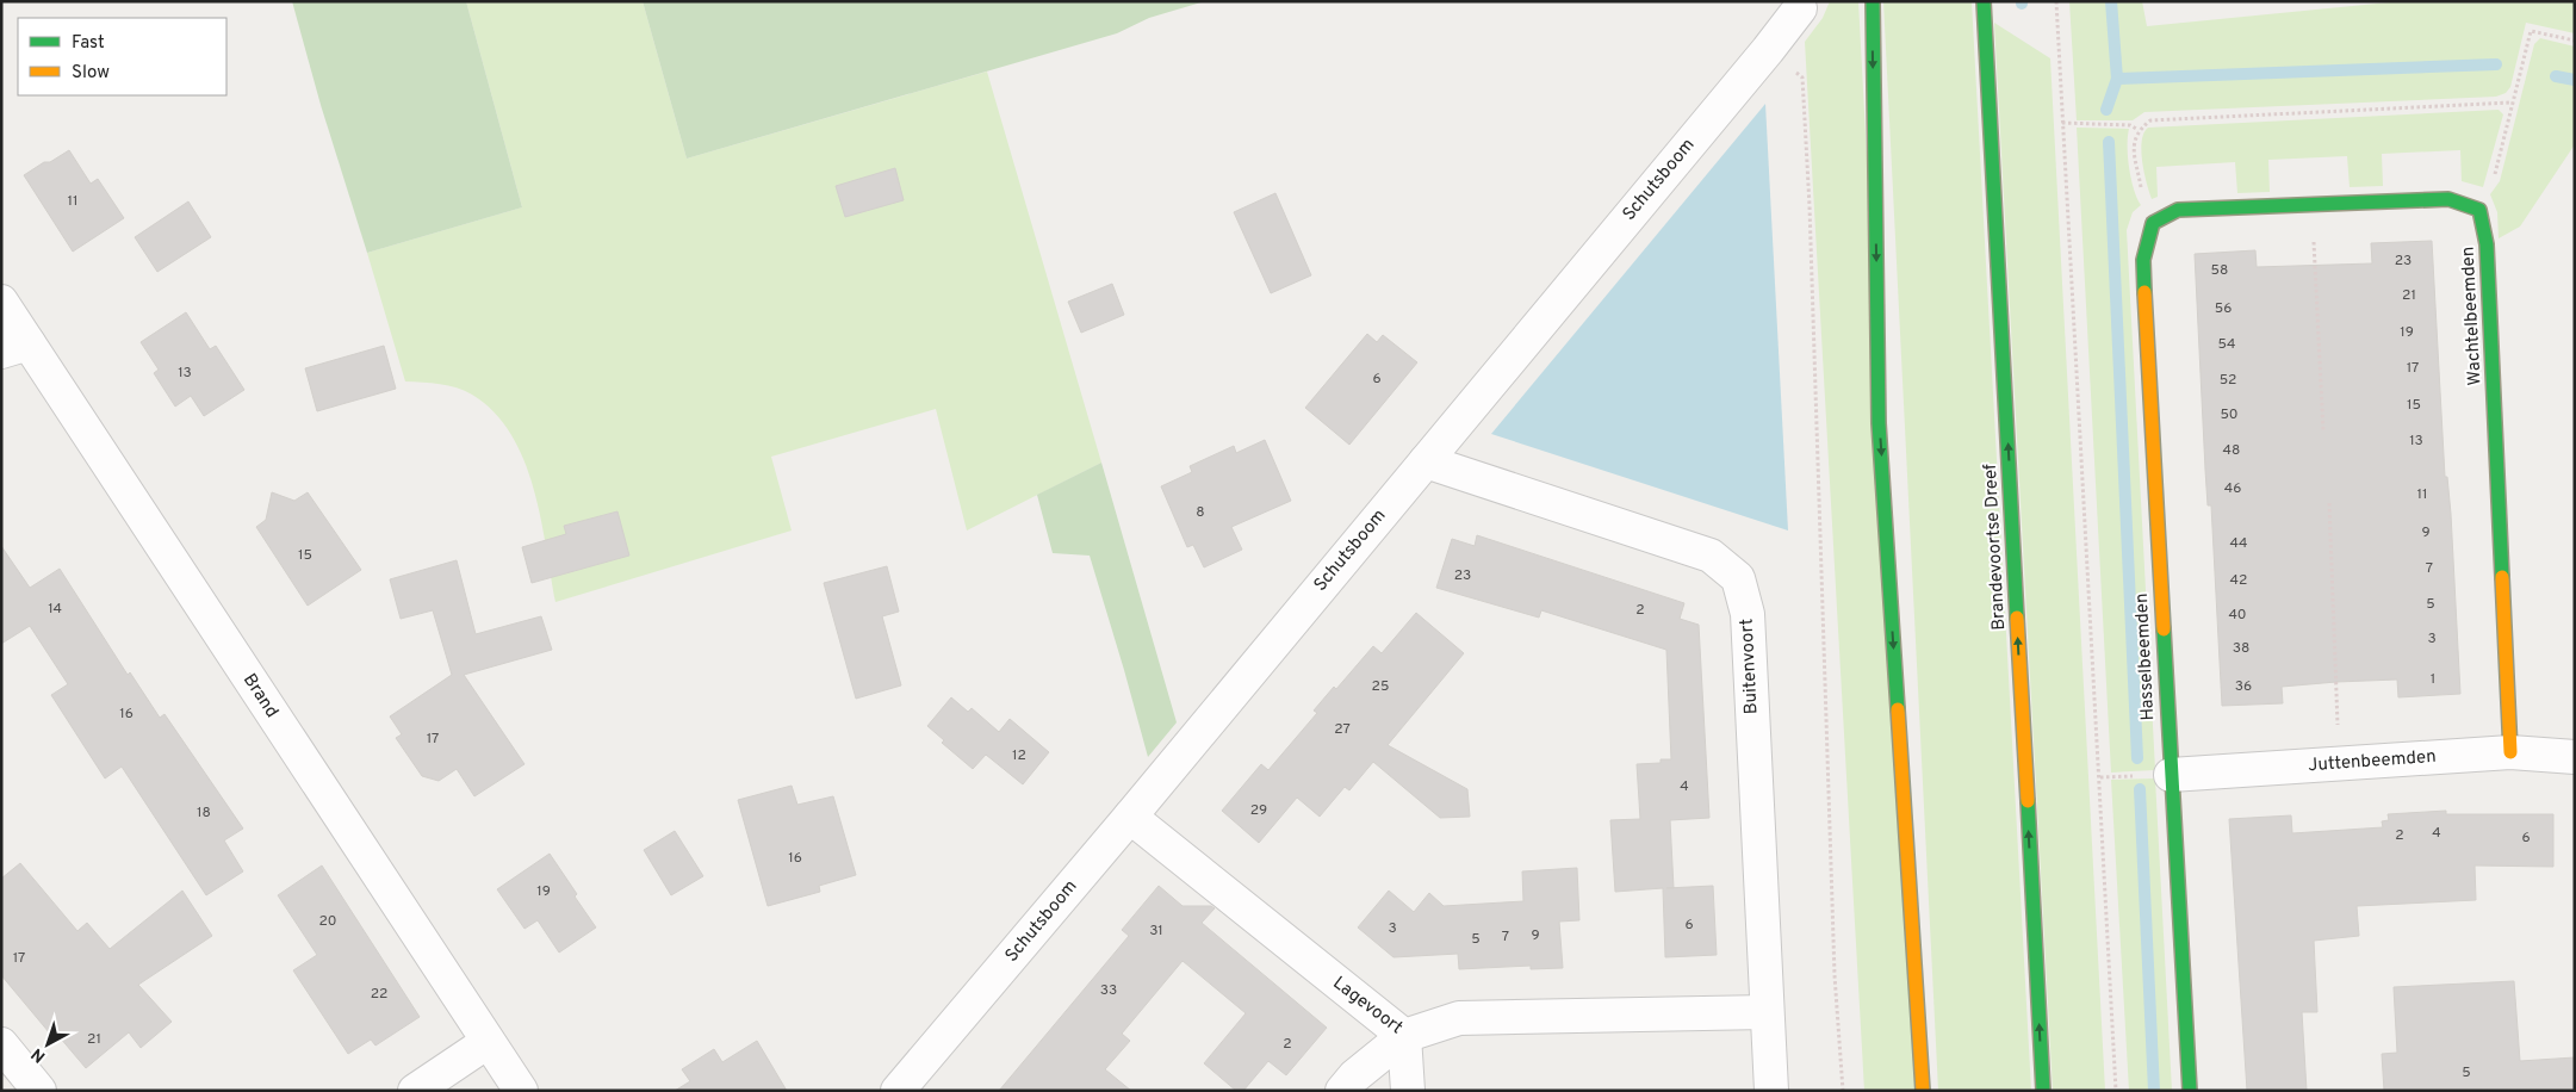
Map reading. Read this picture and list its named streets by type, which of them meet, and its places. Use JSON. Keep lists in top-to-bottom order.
{
  "streets": {
    "main road": ["Wachtelbeemden", "Brandevoortse Dreef", "Hasselbeemden"],
    "street": [
      "Schutsboom",
      "Buitenvoort",
      "Brand",
      "Juttenbeemden",
      "Lagevoort"
    ]
  },
  "crossings": [
    ["Schutsboom", "Buitenvoort"],
    ["Schutsboom", "Lagevoort"],
    ["Wachtelbeemden", "Juttenbeemden"],
    ["Hasselbeemden", "Juttenbeemden"],
    ["Buitenvoort", "Lagevoort"]
  ],
  "one_way": ["Brandevoortse Dreef"],
  "house_numbers": [
    "11",
    "23",
    "58",
    "21",
    "56",
    "19",
    "54",
    "17",
    "13",
    "6",
    "52",
    "15",
    "50",
    "13",
    "48",
    "46",
    "11",
    "8",
    "9",
    "44",
    "15",
    "7",
    "23",
    "42",
    "5",
    "14",
    "2",
    "40",
    "3",
    "38",
    "1",
    "25",
    "36",
    "16",
    "27",
    "17",
    "12",
    "4",
    "29",
    "18",
    "4",
    "2",
    "6",
    "16",
    "19",
    "20",
    "6",
    "3",
    "31",
    "9",
    "7",
    "5",
    "17",
    "33",
    "22",
    "21",
    "2",
    "5"
  ],
  "legend": ["Fast", "Slow"],
  "north": "bottom left"
}
